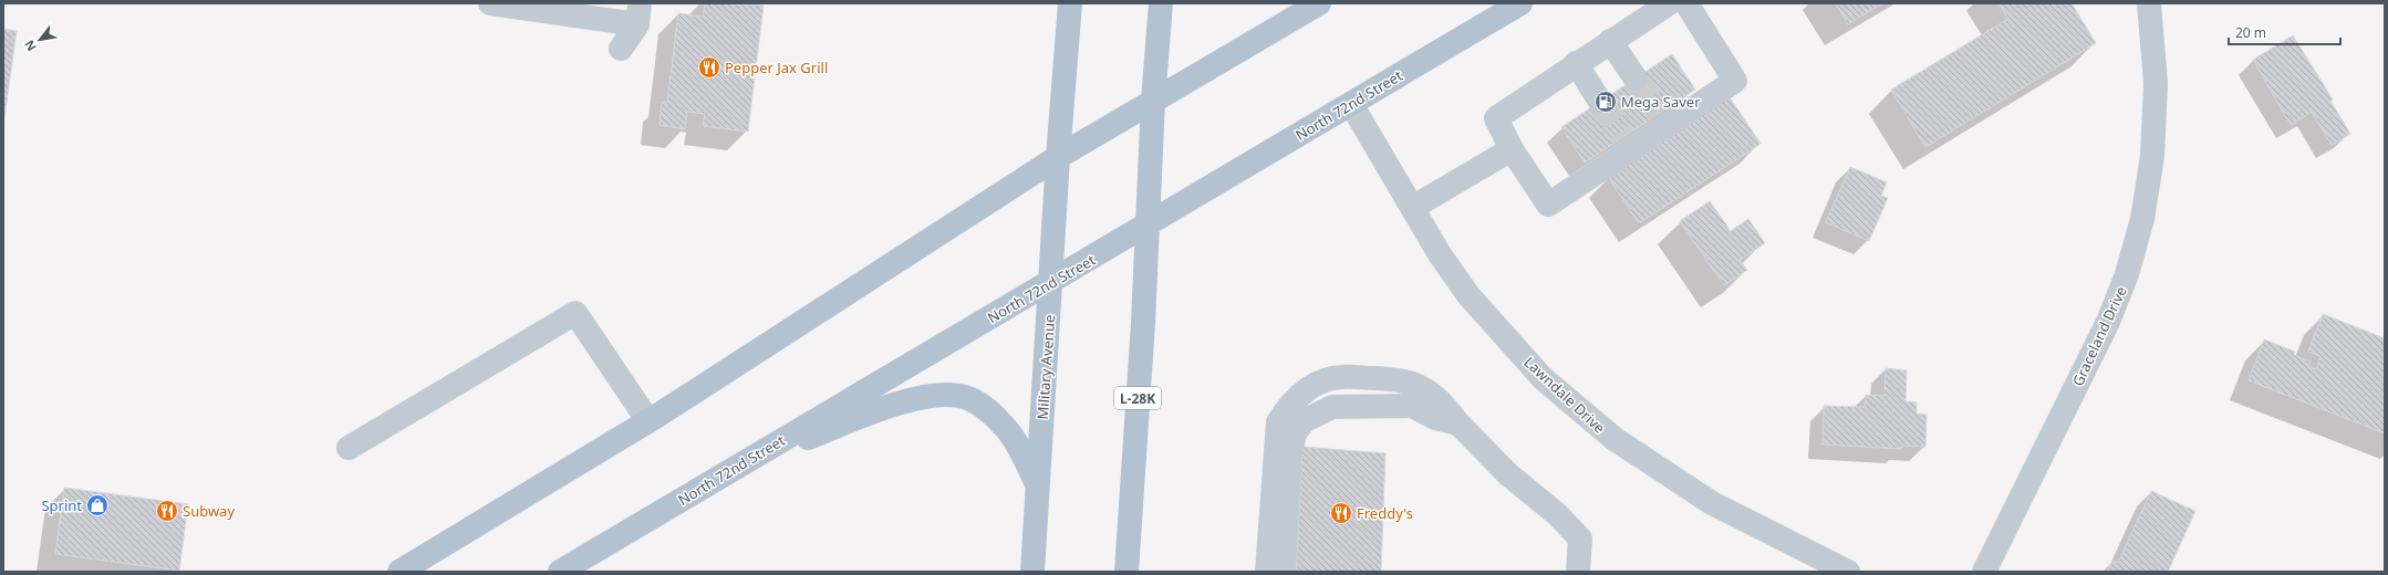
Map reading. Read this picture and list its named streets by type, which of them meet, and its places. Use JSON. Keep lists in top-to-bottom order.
{
  "streets": {
    "main road": ["North 72nd Street", "Military Avenue", "L-28K"],
    "street": ["Graceland Drive", "Lawndale Drive"]
  },
  "crossings": [
    ["North 72nd Street", "Military Avenue"],
    ["North 72nd Street", "Lawndale Drive"],
    ["North 72nd Street", "L-28K"]
  ],
  "places": {
    "restaurant": ["Pepper Jax Grill", "Subway", "Freddy's"],
    "fuel station": ["Mega Saver"],
    "shop": ["Sprint"]
  },
  "scale_bar": "20 m",
  "north": "bottom left"
}
